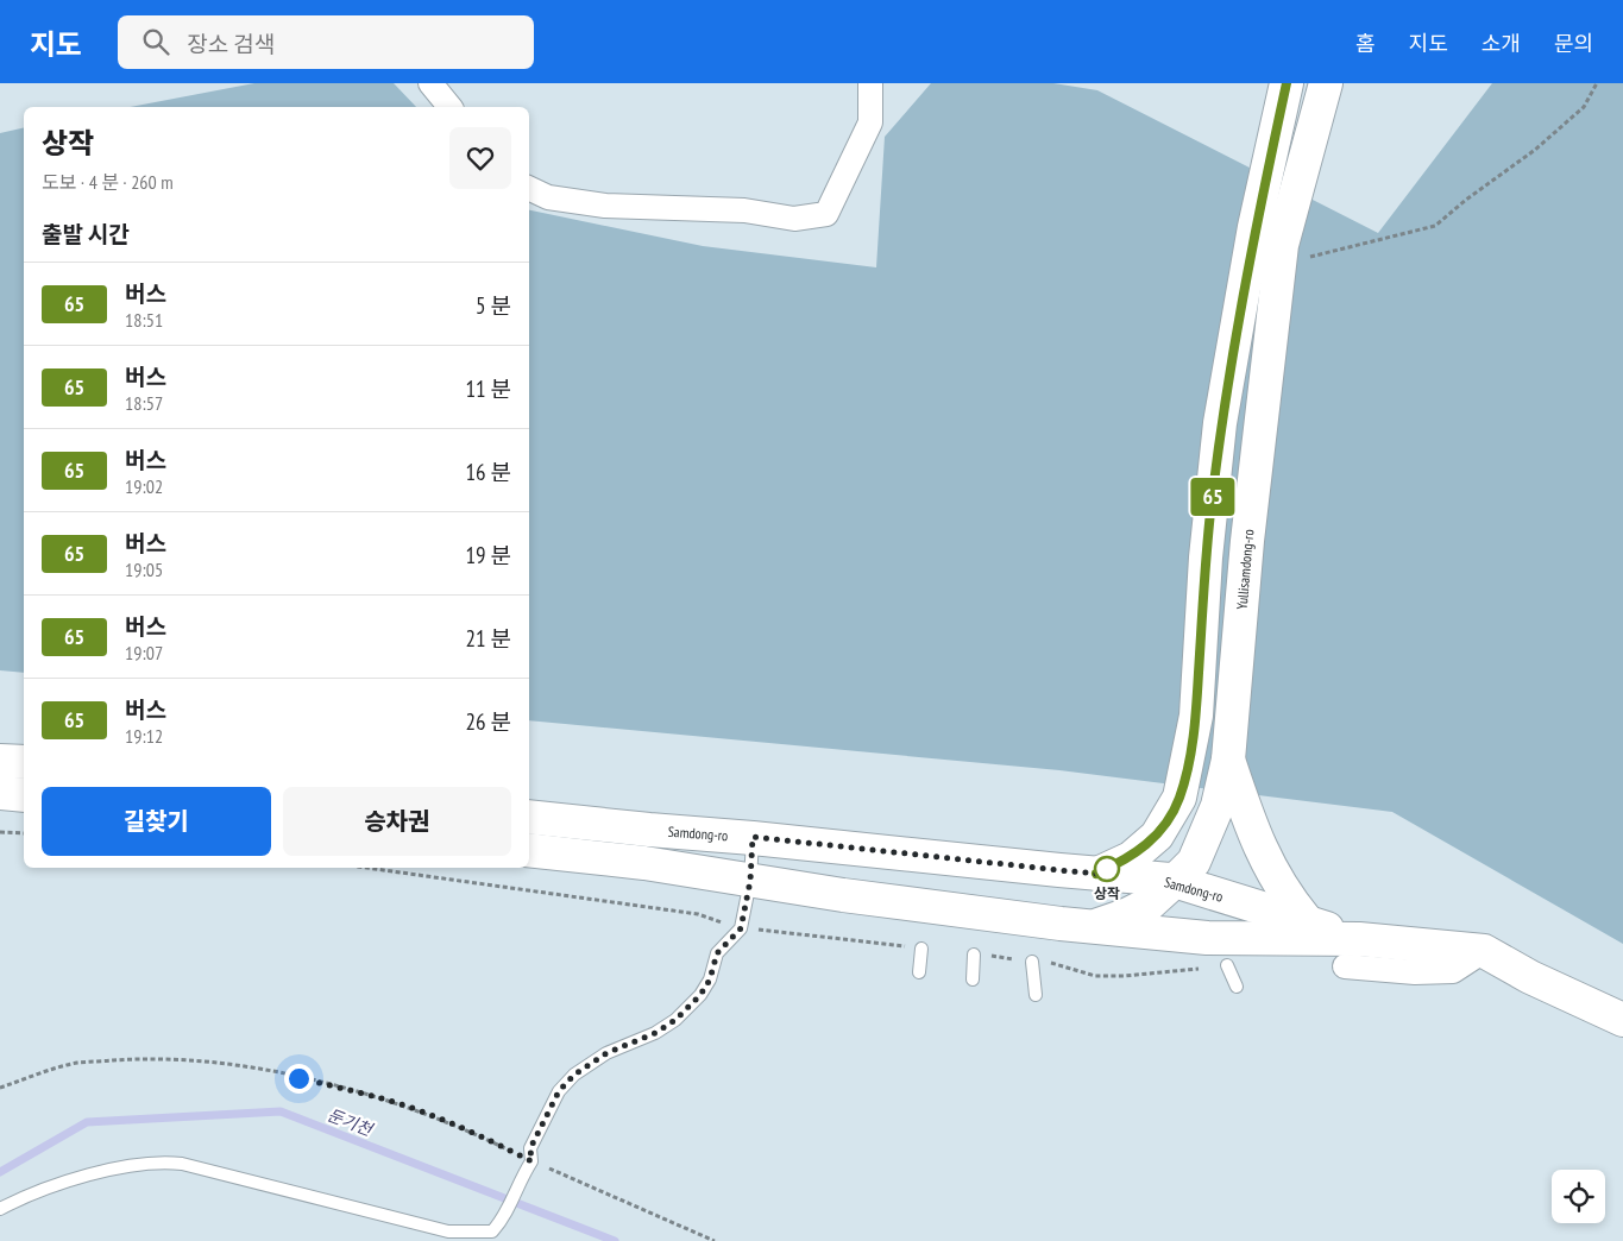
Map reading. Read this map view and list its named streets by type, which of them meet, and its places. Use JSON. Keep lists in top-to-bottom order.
{
  "streets": {
    "main road": ["Yullisamdong-ro", "Samdong-ro"]
  },
  "crossings": [
    ["Yullisamdong-ro", "Samdong-ro"]
  ],
  "water": ["둔기천"],
  "places": ["상작"],
  "lines": ["bus line 65"],
  "page": {
    "header": "지도",
    "search": "장소 검색",
    "nav": [
      "홈",
      "지도",
      "소개",
      "문의"
    ],
    "on_map": "65",
    "heading": [
      ["상작", "도보 · 4 분 · 260 m"],
      "출발 시간"
    ],
    "list": [
      {
        "mark": "65",
        "name": "버스",
        "note": "18:51",
        "value": "5 분"
      },
      {
        "mark": "65",
        "name": "버스",
        "note": "18:57",
        "value": "11 분"
      },
      {
        "mark": "65",
        "name": "버스",
        "note": "19:02",
        "value": "16 분"
      },
      {
        "mark": "65",
        "name": "버스",
        "note": "19:05",
        "value": "19 분"
      },
      {
        "mark": "65",
        "name": "버스",
        "note": "19:07",
        "value": "21 분"
      },
      {
        "mark": "65",
        "name": "버스",
        "note": "19:12",
        "value": "26 분"
      }
    ],
    "buttons": ["길찾기", "승차권"]
  }
}
